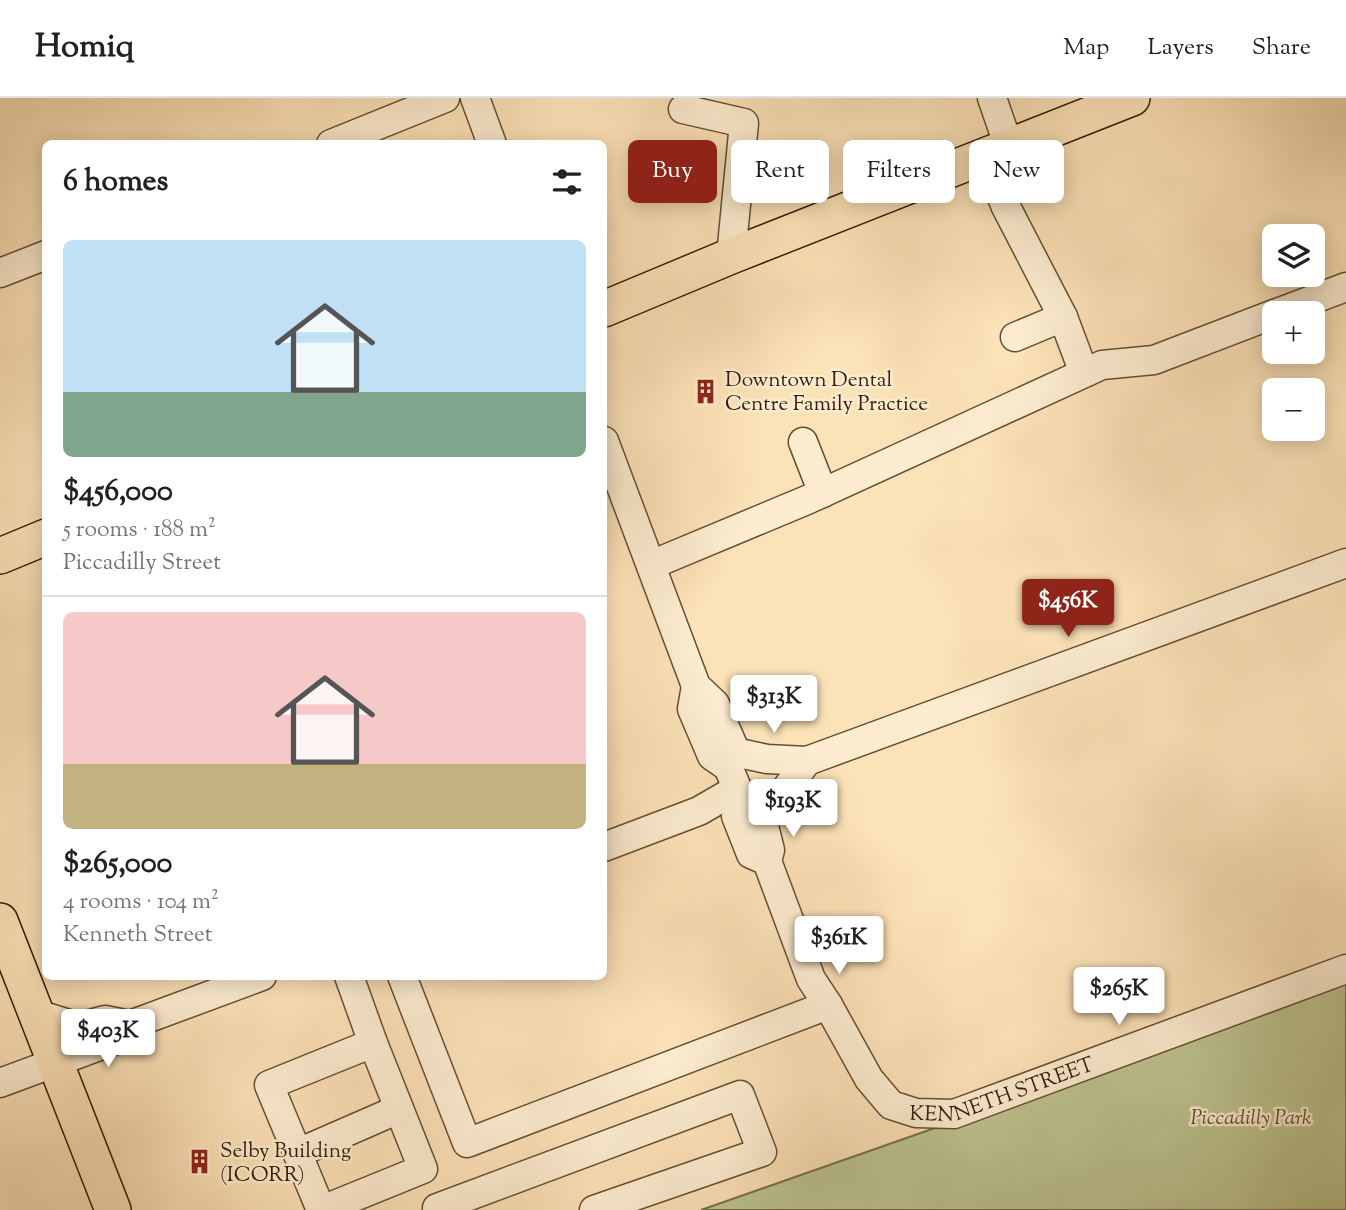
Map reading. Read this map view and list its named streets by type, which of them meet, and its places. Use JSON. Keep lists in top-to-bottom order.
{
  "streets": {
    "street": ["KENNETH STREET"]
  },
  "parks": ["Piccadilly Park"],
  "places": {
    "building": ["Downtown Dental Centre Family Practice", "Selby Building (ICORR)"]
  },
  "page": {
    "header": "Homiq",
    "nav": ["Map", "Layers", "Share"],
    "chip": [
      "Buy",
      "Rent",
      "Filters",
      "New"
    ],
    "heading": "6 homes",
    "map_buttons": ["+", "−"],
    "list": [
      {
        "name": "$456,000",
        "note": "5 rooms · 188 m² · Piccadilly Street"
      },
      {
        "name": "$265,000",
        "note": "4 rooms · 104 m² · Kenneth Street"
      }
    ],
    "price": [
      "$456K",
      "$313K",
      "$193K",
      "$361K",
      "$265K",
      "$403K"
    ]
  }
}
